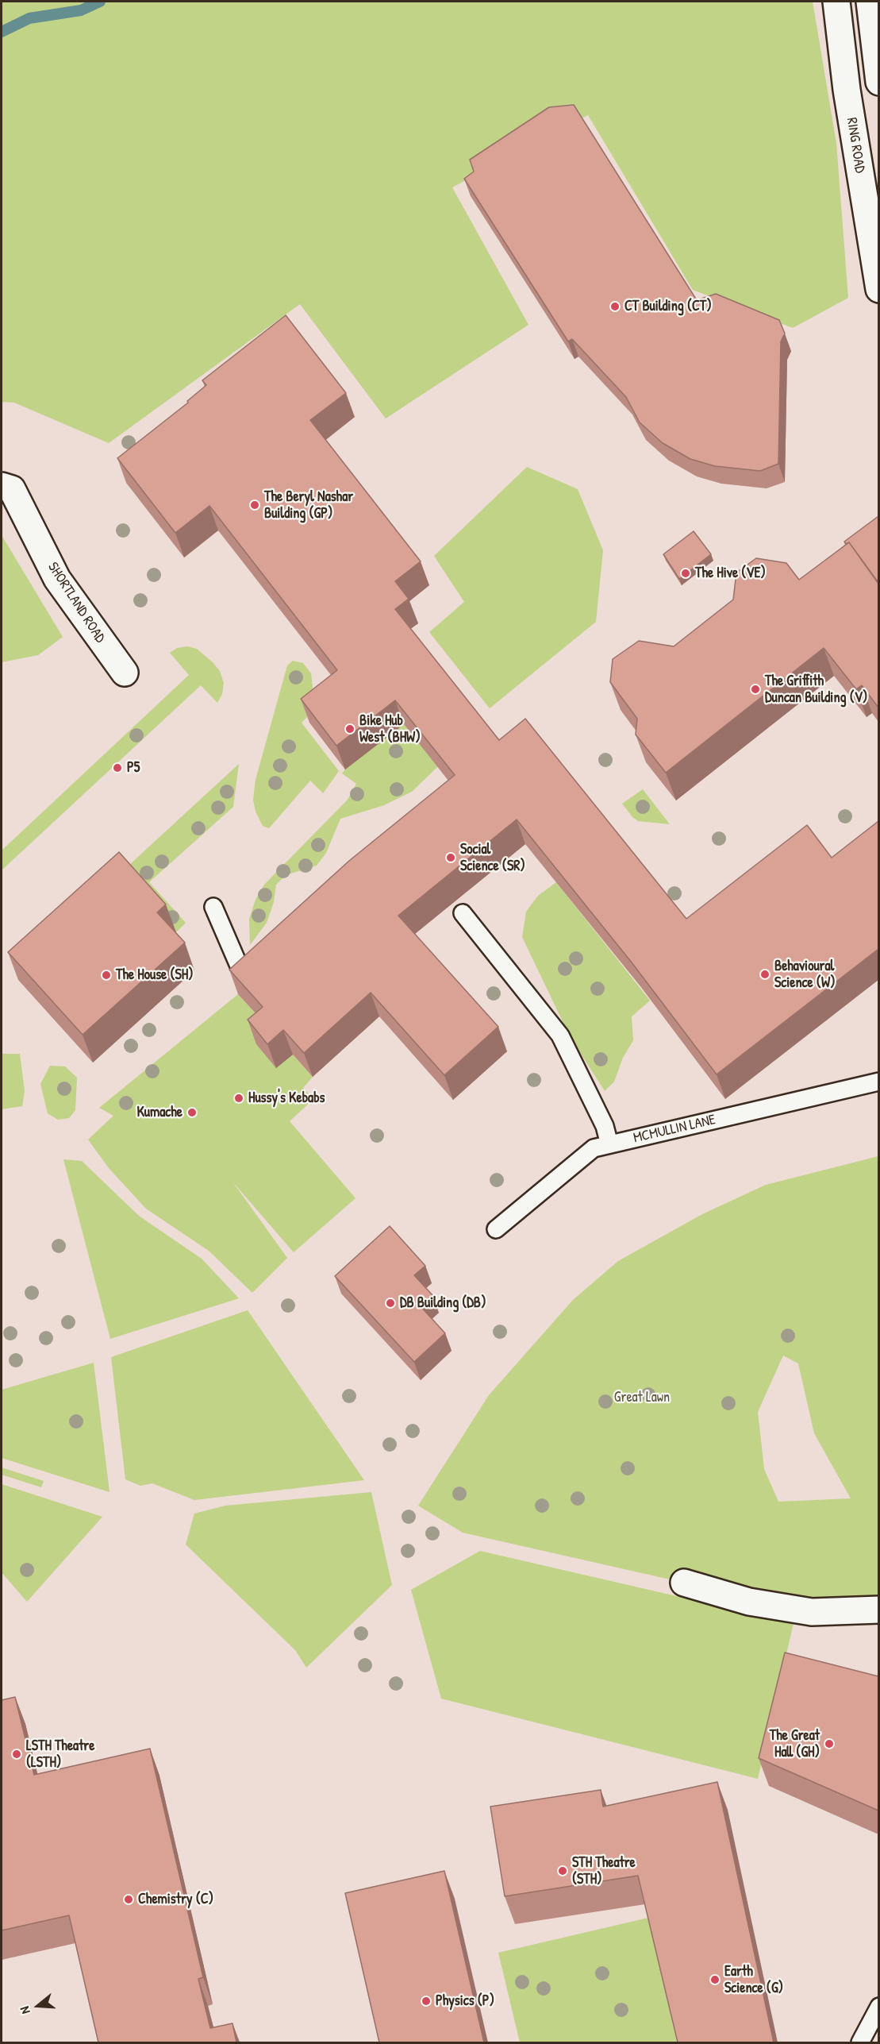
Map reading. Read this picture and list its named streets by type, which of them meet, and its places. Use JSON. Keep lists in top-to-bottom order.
{
  "streets": {
    "street": ["RING ROAD", "SHORTLAND ROAD"],
    "lane": ["MCMULLIN LANE"]
  },
  "parks": ["Great Lawn"],
  "places": [
    "CT Building (CT)",
    "The Beryl Nashar Building (GP)",
    "The Hive (VE)",
    "The Griffith Duncan Building (V)",
    "Bike Hub West (BHW)",
    "P5",
    "Social Science (SR)",
    "Behavioural Science (W)",
    "The House (SH)",
    "Hussy's Kebabs",
    "Kumache",
    "DB Building (DB)",
    "The Great Hall (GH)",
    "LSTH Theatre (LSTH)",
    "STH Theatre (STH)",
    "Chemistry (C)",
    "Earth Science (G)",
    "Physics (P)"
  ],
  "north": "left"
}
